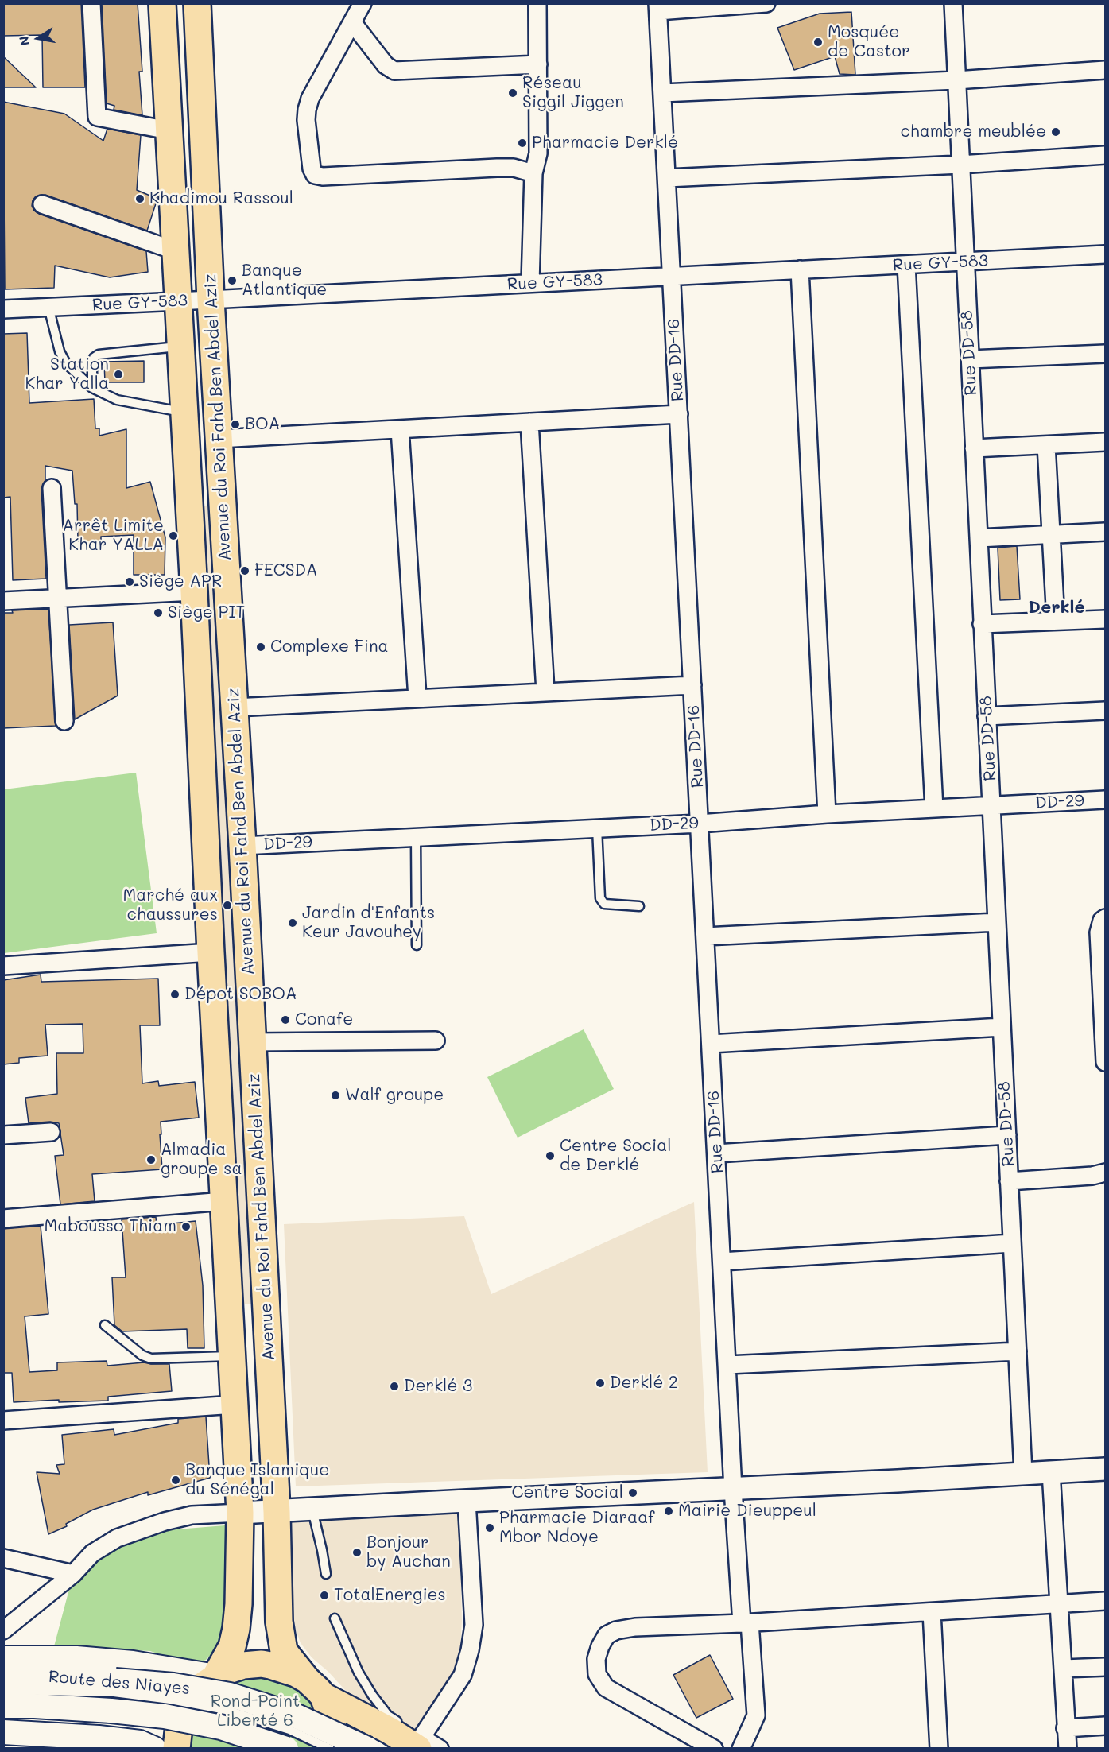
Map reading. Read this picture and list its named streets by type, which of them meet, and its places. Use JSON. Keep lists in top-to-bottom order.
{
  "streets": {
    "main road": ["Avenue du Roi Fahd Ben Abdel Aziz", "Route des Niayes"],
    "street": [
      "Rue GY-583",
      "Rue DD-58",
      "Rue DD-16",
      "DD-29"
    ]
  },
  "crossings": [
    ["Rue GY-583", "Rue DD-58"],
    ["Rue GY-583", "Rue DD-16"],
    ["Rue GY-583", "Avenue du Roi Fahd Ben Abdel Aziz"],
    ["Rue DD-58", "DD-29"],
    ["Rue DD-16", "DD-29"],
    ["Avenue du Roi Fahd Ben Abdel Aziz", "DD-29"]
  ],
  "districts": ["Derklé"],
  "parks": ["Rond-Point Liberté 6"],
  "places": [
    "Mosquée de Castor",
    "Réseau Siggil Jiggen",
    "chambre meublée",
    "Pharmacie Derklé",
    "Khadimou Rassoul",
    "Banque Atlantique",
    "Station Khar Yalla",
    "BOA",
    "Arrêt Limite Khar YALLA",
    "FECSDA",
    "Siège APR",
    "Siège PIT",
    "Complexe Fina",
    "Marché aux chaussures",
    "Jardin d'Enfants Keur Javouhey",
    "Dépot SOBOA",
    "Conafe",
    "Walf groupe",
    "Centre Social de Derklé",
    "Almadia groupe sa",
    "Mabousso Thiam",
    "Derklé 2",
    "Derklé 3",
    "Banque Islamique du Sénégal",
    "Centre Social",
    "Mairie Dieuppeul",
    "Pharmacie Diaraaf Mbor Ndoye",
    "Bonjour by Auchan",
    "TotalEnergies"
  ],
  "north": "left"
}
